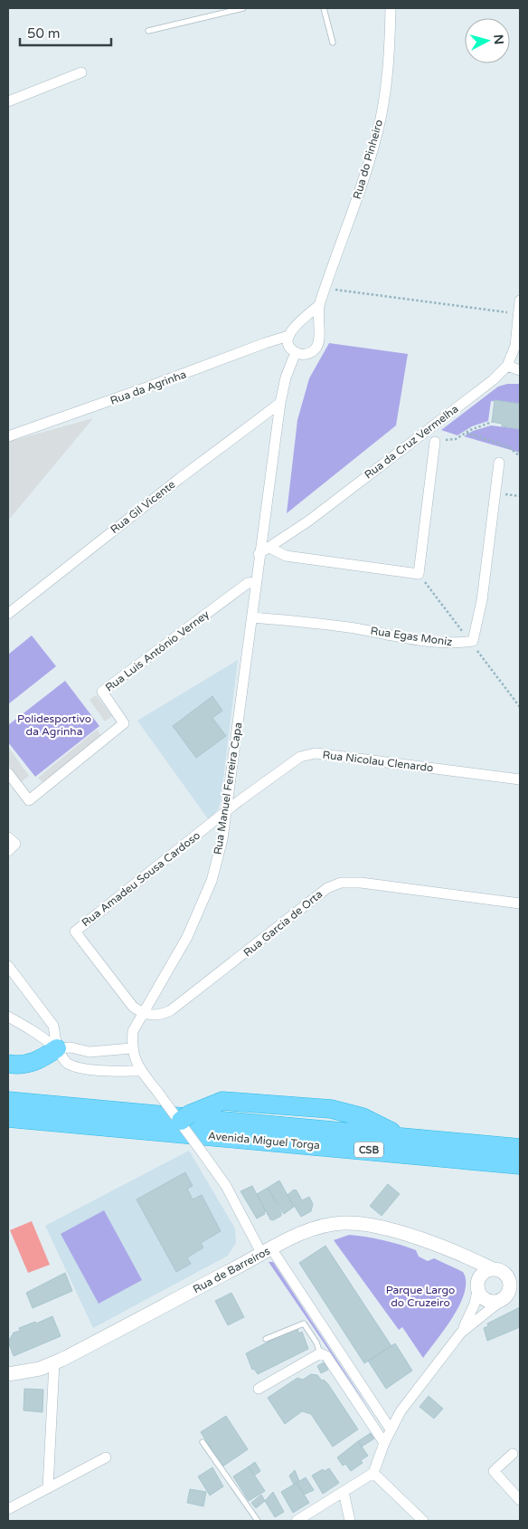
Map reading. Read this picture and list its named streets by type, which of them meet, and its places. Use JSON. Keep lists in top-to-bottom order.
{
  "streets": {
    "highway": ["Avenida Miguel Torga", "CSB"],
    "street": [
      "Rua do Pinheiro",
      "Rua da Agrinha",
      "Rua da Cruz Vermelha",
      "Rua Gil Vicente",
      "Rua Egas Moniz",
      "Rua Luis António Verney",
      "Rua Nicolau Clenardo",
      "Rua Manuel Ferreira Capa",
      "Rua Amadeu Sousa Cardoso",
      "Rua Garcia de Orta",
      "Rua de Barreiros"
    ]
  },
  "crossings": [
    ["Rua do Pinheiro", "Rua da Agrinha"],
    ["Rua do Pinheiro", "Rua Manuel Ferreira Capa"],
    ["Rua da Agrinha", "Rua Manuel Ferreira Capa"],
    ["Rua da Cruz Vermelha", "Rua Manuel Ferreira Capa"],
    ["Rua Gil Vicente", "Rua Manuel Ferreira Capa"],
    ["Rua Egas Moniz", "Rua Manuel Ferreira Capa"],
    ["Rua Luis António Verney", "Rua Manuel Ferreira Capa"],
    ["Rua Nicolau Clenardo", "Rua Manuel Ferreira Capa"],
    ["Rua Nicolau Clenardo", "Rua Amadeu Sousa Cardoso"],
    ["Rua Manuel Ferreira Capa", "Rua Amadeu Sousa Cardoso"],
    ["Rua Manuel Ferreira Capa", "Rua Garcia de Orta"],
    ["Rua Amadeu Sousa Cardoso", "Rua Garcia de Orta"]
  ],
  "parks": ["Polidesportivo da Agrinha", "Parque Largo do Cruzeiro"],
  "scale_bar": "50 m",
  "north": "right"
}
